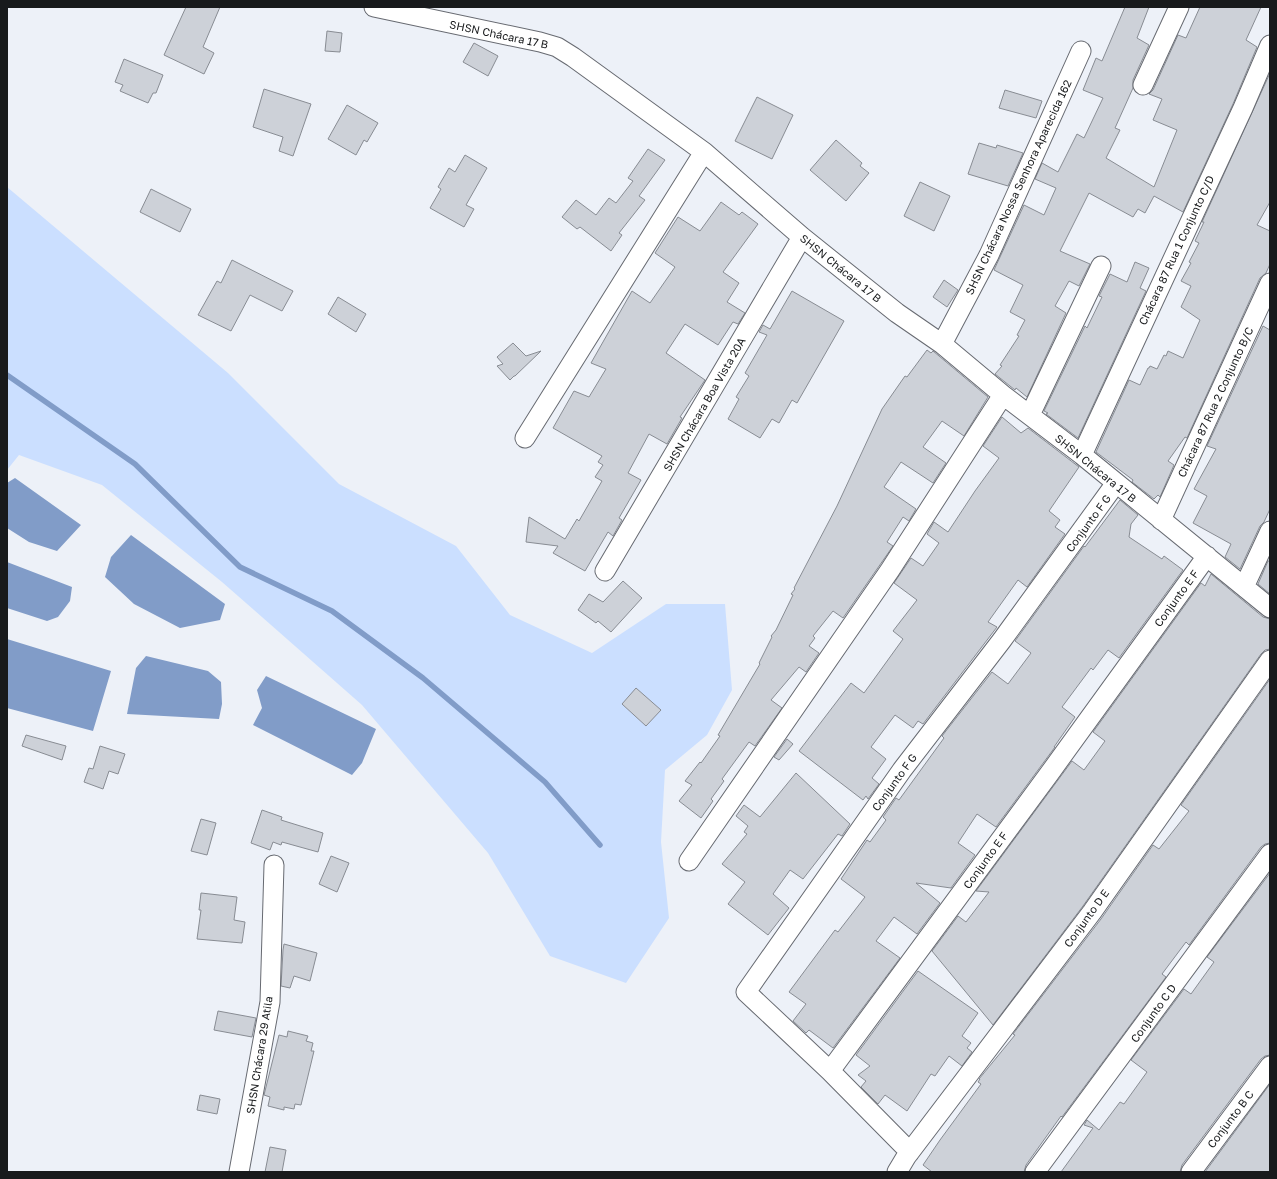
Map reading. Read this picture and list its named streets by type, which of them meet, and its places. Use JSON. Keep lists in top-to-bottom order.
{
  "streets": {
    "street": [
      "SHSN Chácara 17 B",
      "SHSN Chácara Nossa Senhora Aparecida 162",
      "Chácara 87 Rua 1 Conjunto C/D",
      "Chácara 87 Rua 2 Conjunto B/C",
      "SHSN Chácara Boa Vista 20A",
      "Conjunto F G",
      "Conjunto E F",
      "Conjunto D E",
      "Conjunto C D",
      "SHSN Chácara 29 Atila",
      "Conjunto B C"
    ]
  },
  "crossings": [
    ["SHSN Chácara 17 B", "SHSN Chácara Nossa Senhora Aparecida 162"],
    ["SHSN Chácara 17 B", "Chácara 87 Rua 1 Conjunto C/D"],
    ["SHSN Chácara 17 B", "Chácara 87 Rua 2 Conjunto B/C"],
    ["SHSN Chácara 17 B", "SHSN Chácara Boa Vista 20A"],
    ["SHSN Chácara 17 B", "Conjunto F G"],
    ["SHSN Chácara 17 B", "Conjunto E F"],
    ["Conjunto F G", "Conjunto E F"]
  ]
}
